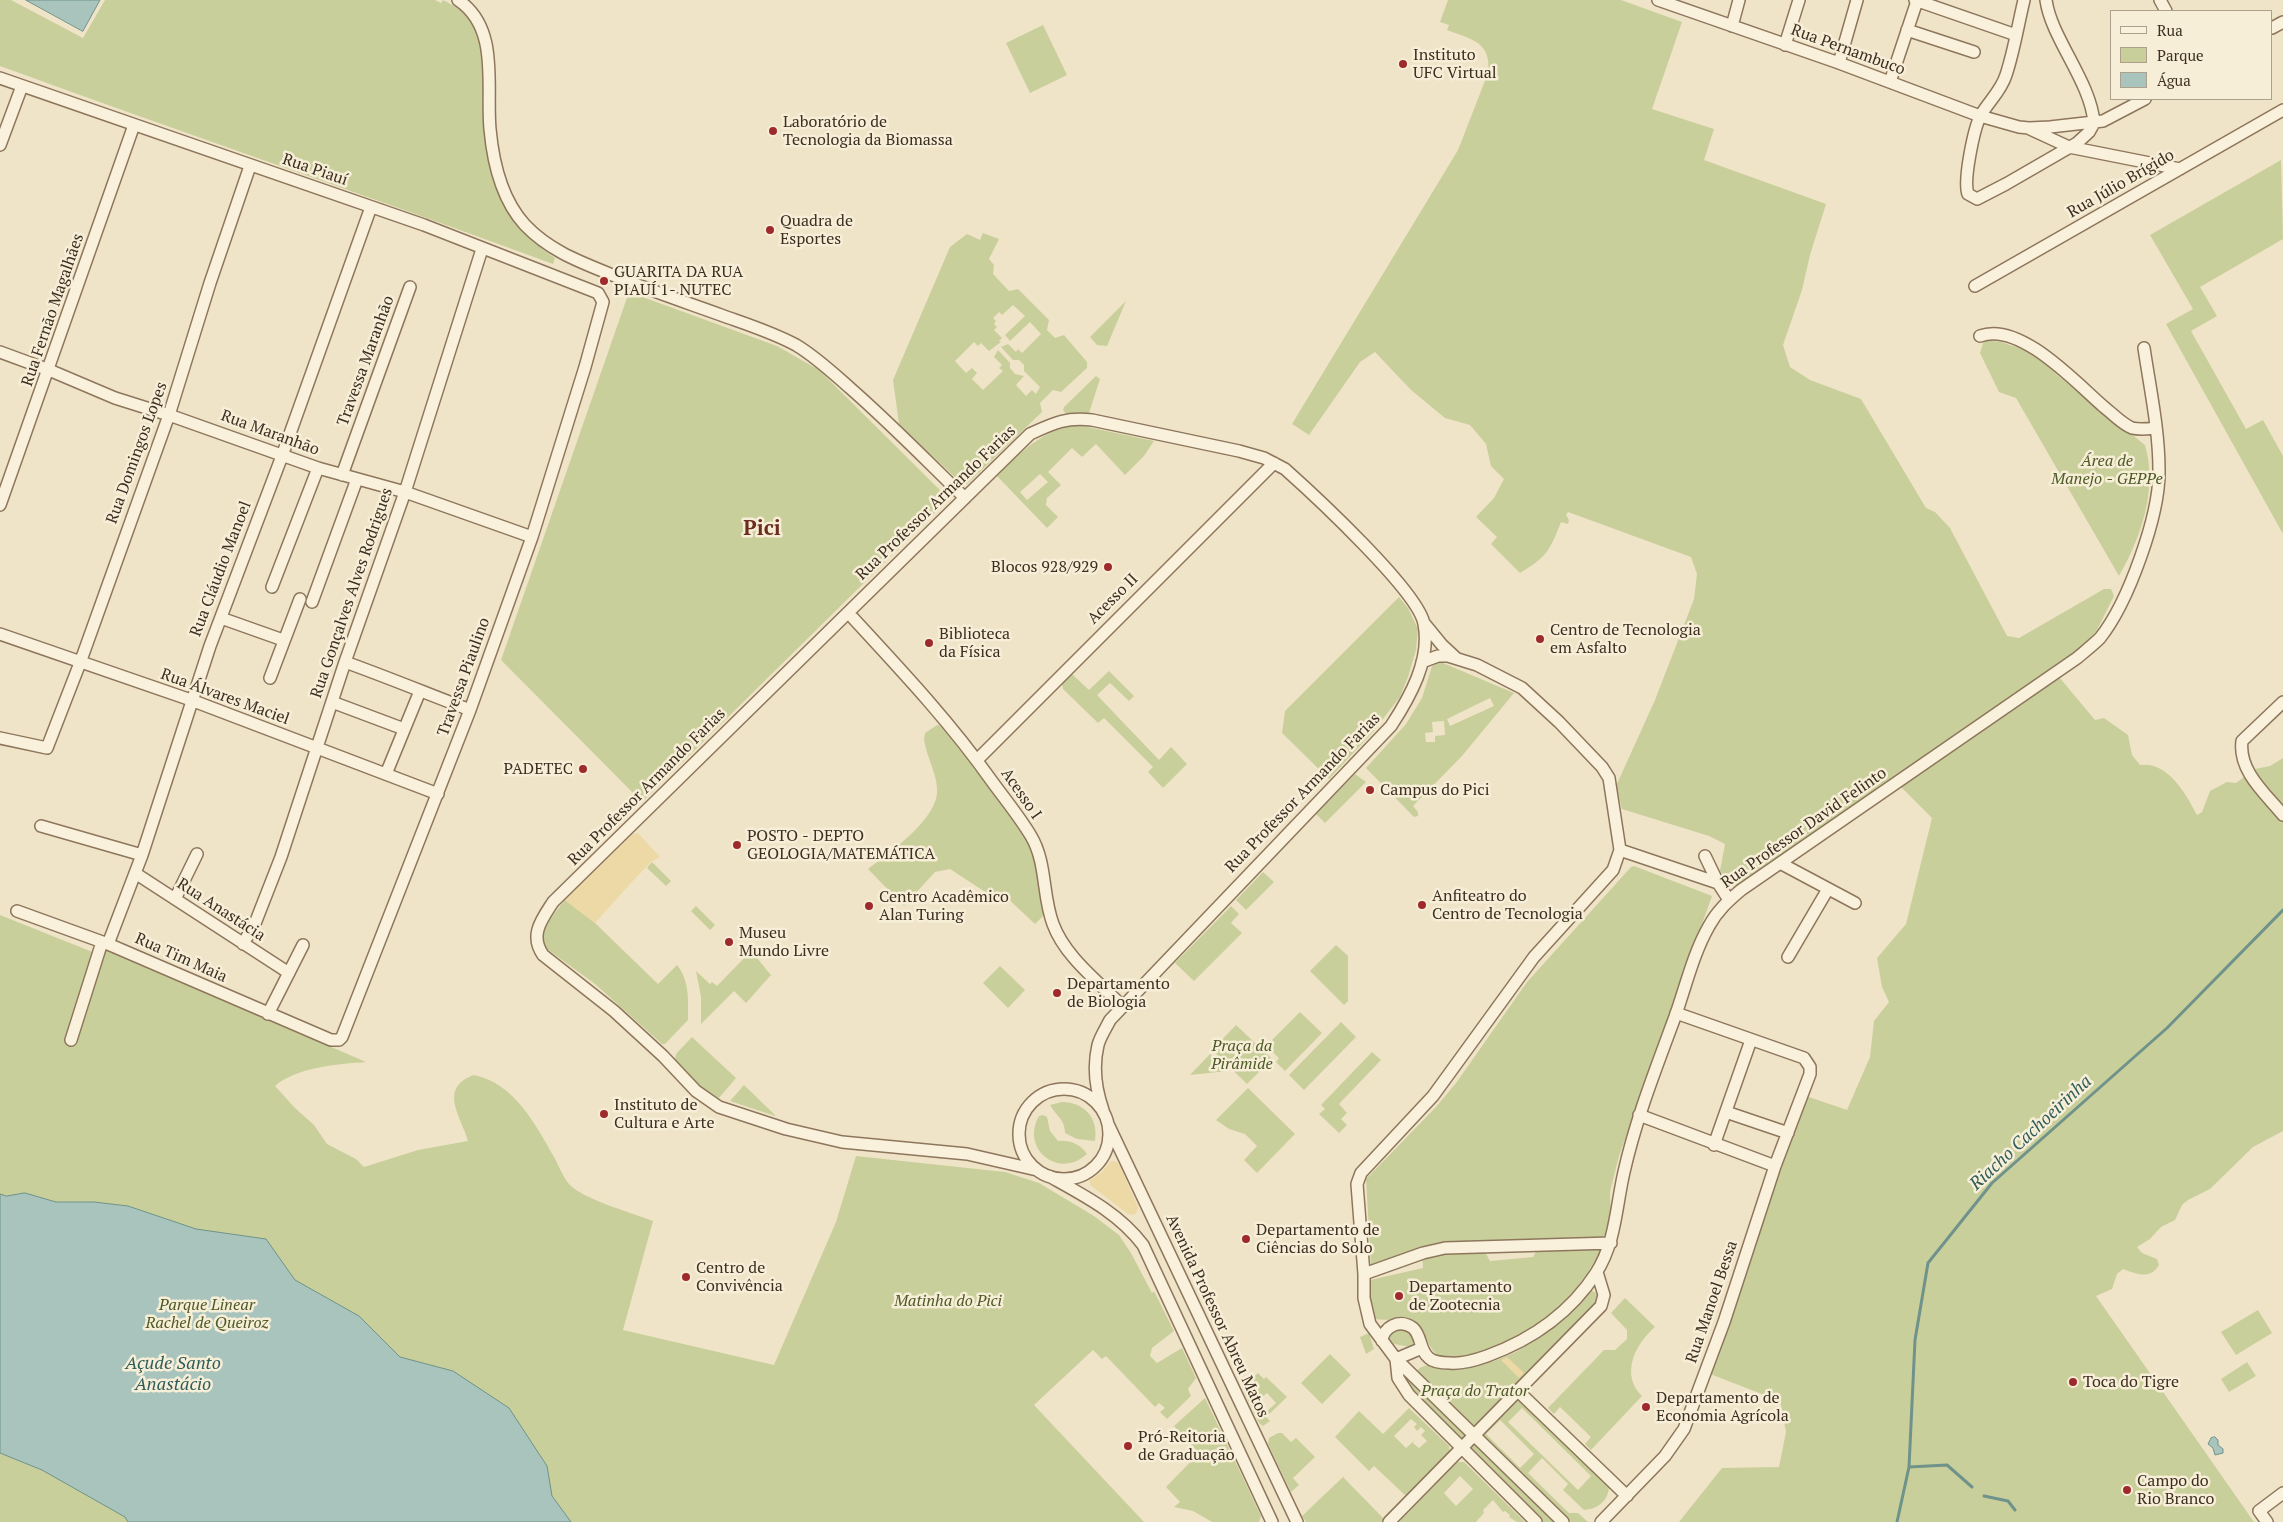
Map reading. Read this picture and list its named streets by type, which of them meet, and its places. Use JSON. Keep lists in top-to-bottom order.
{
  "streets": {
    "street": [
      "Rua Pernambuco",
      "Rua Piauí",
      "Rua Júlio Brígido",
      "Rua Fernão Magalhães",
      "Travessa Maranhão",
      "Rua Maranhão",
      "Rua Domingos Lopes",
      "Rua Professor Armando Farias",
      "Rua Cláudio Manoel",
      "Rua Gonçalves Alves Rodrigues",
      "Acesso II",
      "Travessa Piaulino",
      "Rua Álvares Maciel",
      "Acesso I",
      "Rua Professor David Felinto",
      "Rua Anastácia",
      "Rua Tim Maia",
      "Rua Manoel Bessa",
      "Avenida Professor Abreu Matos"
    ]
  },
  "crossings": [
    ["Rua Pernambuco", "Rua Júlio Brígido"],
    ["Rua Piauí", "Rua Fernão Magalhães"],
    ["Rua Piauí", "Rua Domingos Lopes"],
    ["Rua Piauí", "Rua Cláudio Manoel"],
    ["Rua Piauí", "Rua Gonçalves Alves Rodrigues"],
    ["Rua Piauí", "Travessa Piaulino"],
    ["Rua Fernão Magalhães", "Rua Maranhão"],
    ["Travessa Maranhão", "Rua Maranhão"],
    ["Rua Maranhão", "Rua Domingos Lopes"],
    ["Rua Maranhão", "Rua Cláudio Manoel"],
    ["Rua Maranhão", "Rua Gonçalves Alves Rodrigues"],
    ["Rua Maranhão", "Travessa Piaulino"],
    ["Rua Domingos Lopes", "Rua Álvares Maciel"],
    ["Rua Professor Armando Farias", "Acesso II"],
    ["Rua Professor Armando Farias", "Acesso I"],
    ["Rua Professor Armando Farias", "Avenida Professor Abreu Matos"],
    ["Rua Cláudio Manoel", "Rua Álvares Maciel"],
    ["Rua Cláudio Manoel", "Rua Anastácia"],
    ["Rua Cláudio Manoel", "Rua Tim Maia"],
    ["Rua Gonçalves Alves Rodrigues", "Rua Álvares Maciel"],
    ["Rua Gonçalves Alves Rodrigues", "Rua Anastácia"],
    ["Acesso II", "Acesso I"],
    ["Travessa Piaulino", "Rua Álvares Maciel"],
    ["Travessa Piaulino", "Rua Tim Maia"]
  ],
  "districts": ["Pici"],
  "water": ["Riacho Cachoeirinha", "Açude Santo Anastácio"],
  "parks": [
    "Área de Manejo - GEPPe",
    "Praça da Pirâmide",
    "Matinha do Pici",
    "Parque Linear Rachel de Queiroz",
    "Praça do Trator"
  ],
  "places": [
    "Instituto UFC Virtual",
    "Laboratório de Tecnologia da Biomassa",
    "Quadra de Esportes",
    "GUARITA DA RUA PIAUÍ 1- NUTEC",
    "Blocos 928/929",
    "Centro de Tecnologia em Asfalto",
    "Biblioteca da Física",
    "PADETEC",
    "Campus do Pici",
    "POSTO - DEPTO GEOLOGIA/MATEMÁTICA",
    "Anfiteatro do Centro de Tecnologia",
    "Centro Acadêmico Alan Turing",
    "Museu Mundo Livre",
    "Departamento de Biologia",
    "Instituto de Cultura e Arte",
    "Departamento de Ciências do Solo",
    "Centro de Convivência",
    "Departamento de Zootecnia",
    "Toca do Tigre",
    "Departamento de Economia Agrícola",
    "Pró-Reitoria de Graduação",
    "Campo do Rio Branco"
  ],
  "legend": ["Rua", "Parque", "Água"]
}
